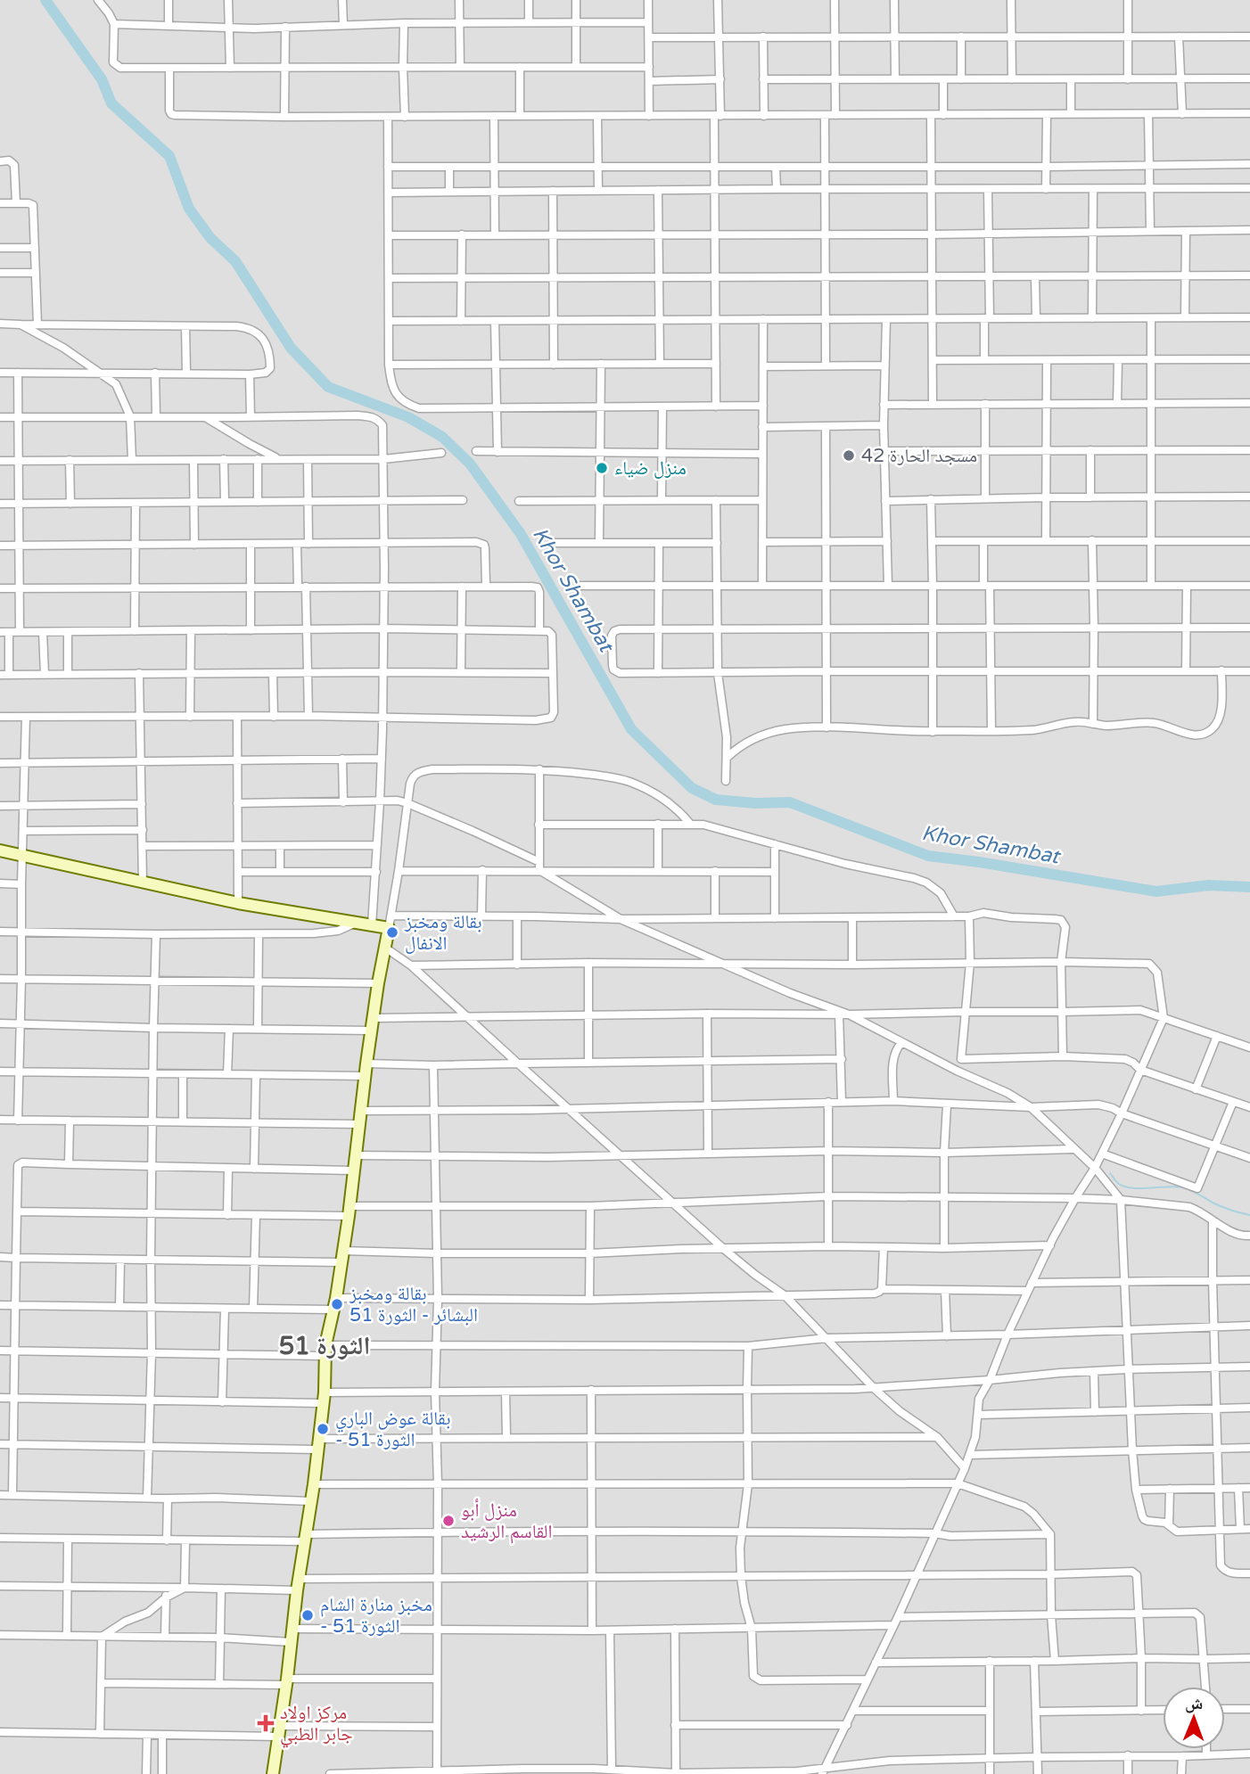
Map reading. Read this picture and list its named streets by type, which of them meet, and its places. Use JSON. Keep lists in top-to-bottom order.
{
  "districts": ["الثورة 51"],
  "water": ["Khor Shambat"],
  "places": {
    "other": [
      "مسجد الحارة 42",
      "منزل ضياء",
      "بقالة ومخبز الانفال",
      "بقالة ومخبز البشائر - الثورة 51",
      "بقالة عوض الباري - الثورة 51",
      "منزل أبو القاسم الرشيد",
      "مخبز منارة الشام - الثورة 51"
    ],
    "health": ["مركز اولاد جابر الطبي"]
  },
  "north": "top"
}
